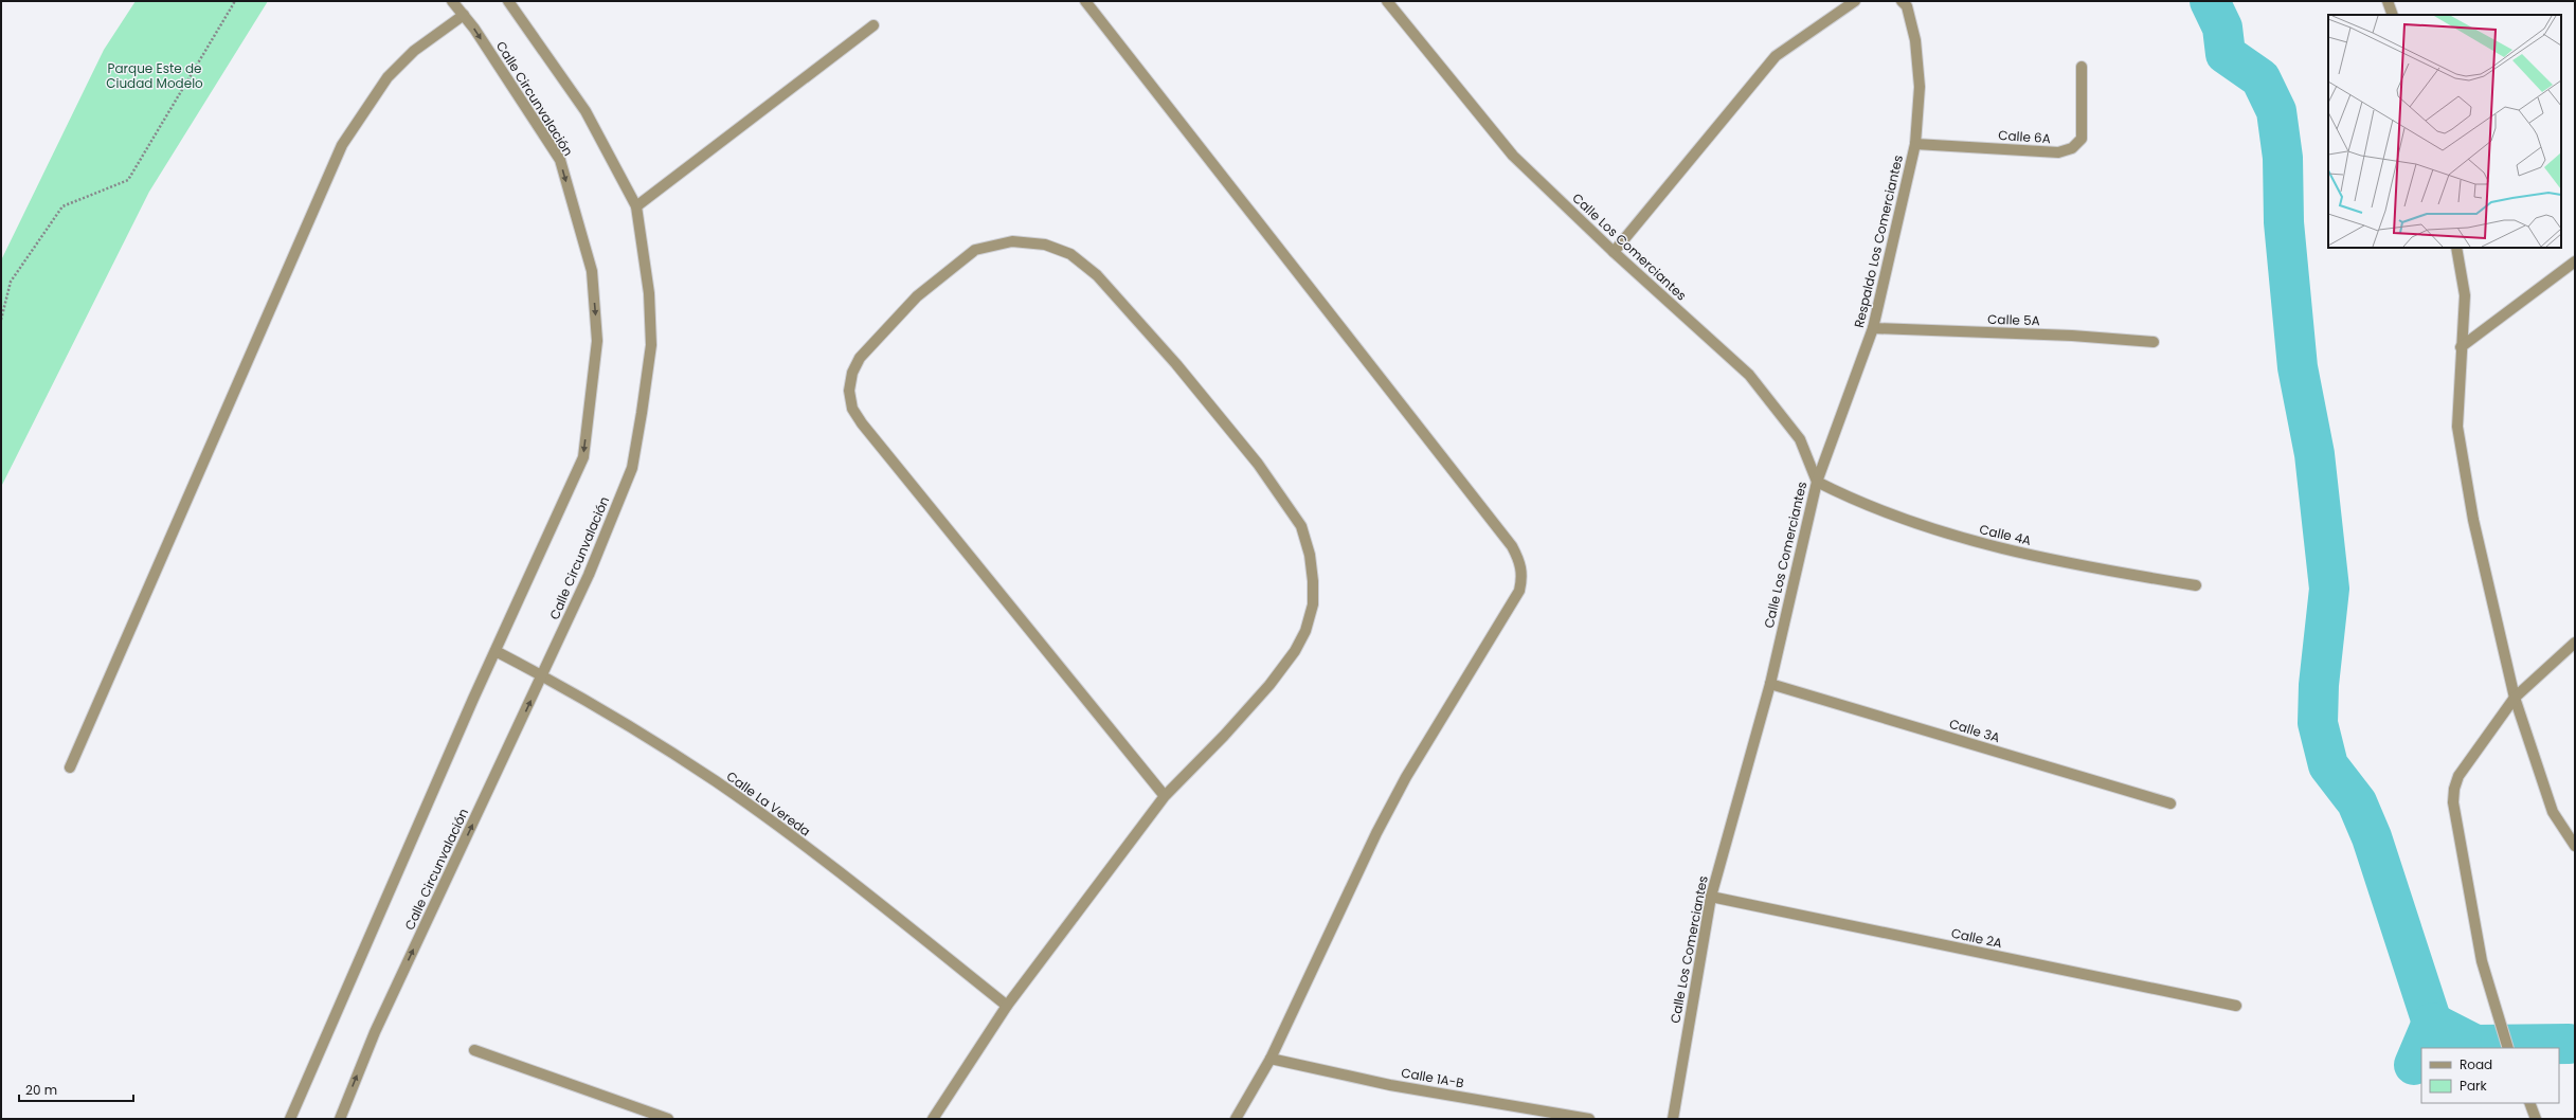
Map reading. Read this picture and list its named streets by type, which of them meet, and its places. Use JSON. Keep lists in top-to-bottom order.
{
  "streets": {
    "street": [
      "Calle Circunvalación",
      "Calle 6A",
      "Respaldo Los Comerciantes",
      "Calle Los Comerciantes",
      "Calle 5A",
      "Calle 4A",
      "Calle 3A",
      "Calle La Vereda",
      "Calle 2A",
      "Calle 1A-B"
    ]
  },
  "crossings": [
    ["Calle Circunvalación", "Calle La Vereda"],
    ["Calle 6A", "Respaldo Los Comerciantes"],
    ["Respaldo Los Comerciantes", "Calle Los Comerciantes"],
    ["Respaldo Los Comerciantes", "Calle 5A"],
    ["Respaldo Los Comerciantes", "Calle 4A"],
    ["Calle Los Comerciantes", "Calle 4A"],
    ["Calle Los Comerciantes", "Calle 3A"],
    ["Calle Los Comerciantes", "Calle 2A"]
  ],
  "parks": ["Parque Este de Ciudad Modelo"],
  "legend": ["Road", "Park"],
  "scale_bar": "20 m"
}
